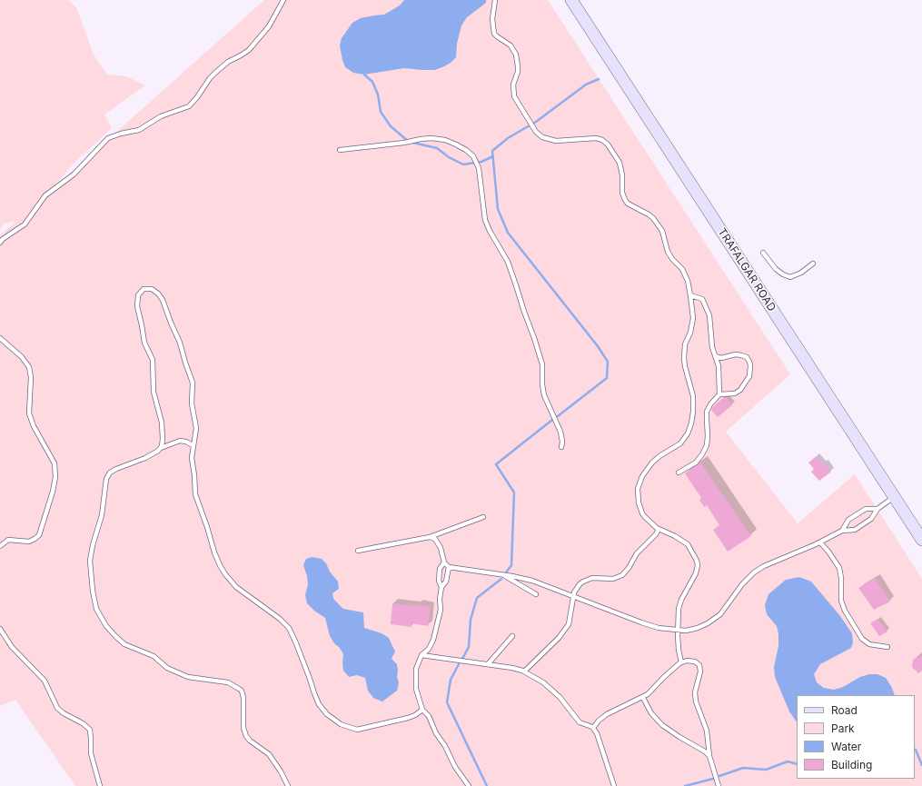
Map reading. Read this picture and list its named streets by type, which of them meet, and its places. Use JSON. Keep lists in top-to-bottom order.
{
  "streets": {
    "main road": ["TRAFALGAR ROAD"]
  },
  "legend": [
    "Road",
    "Park",
    "Water",
    "Building"
  ]
}
